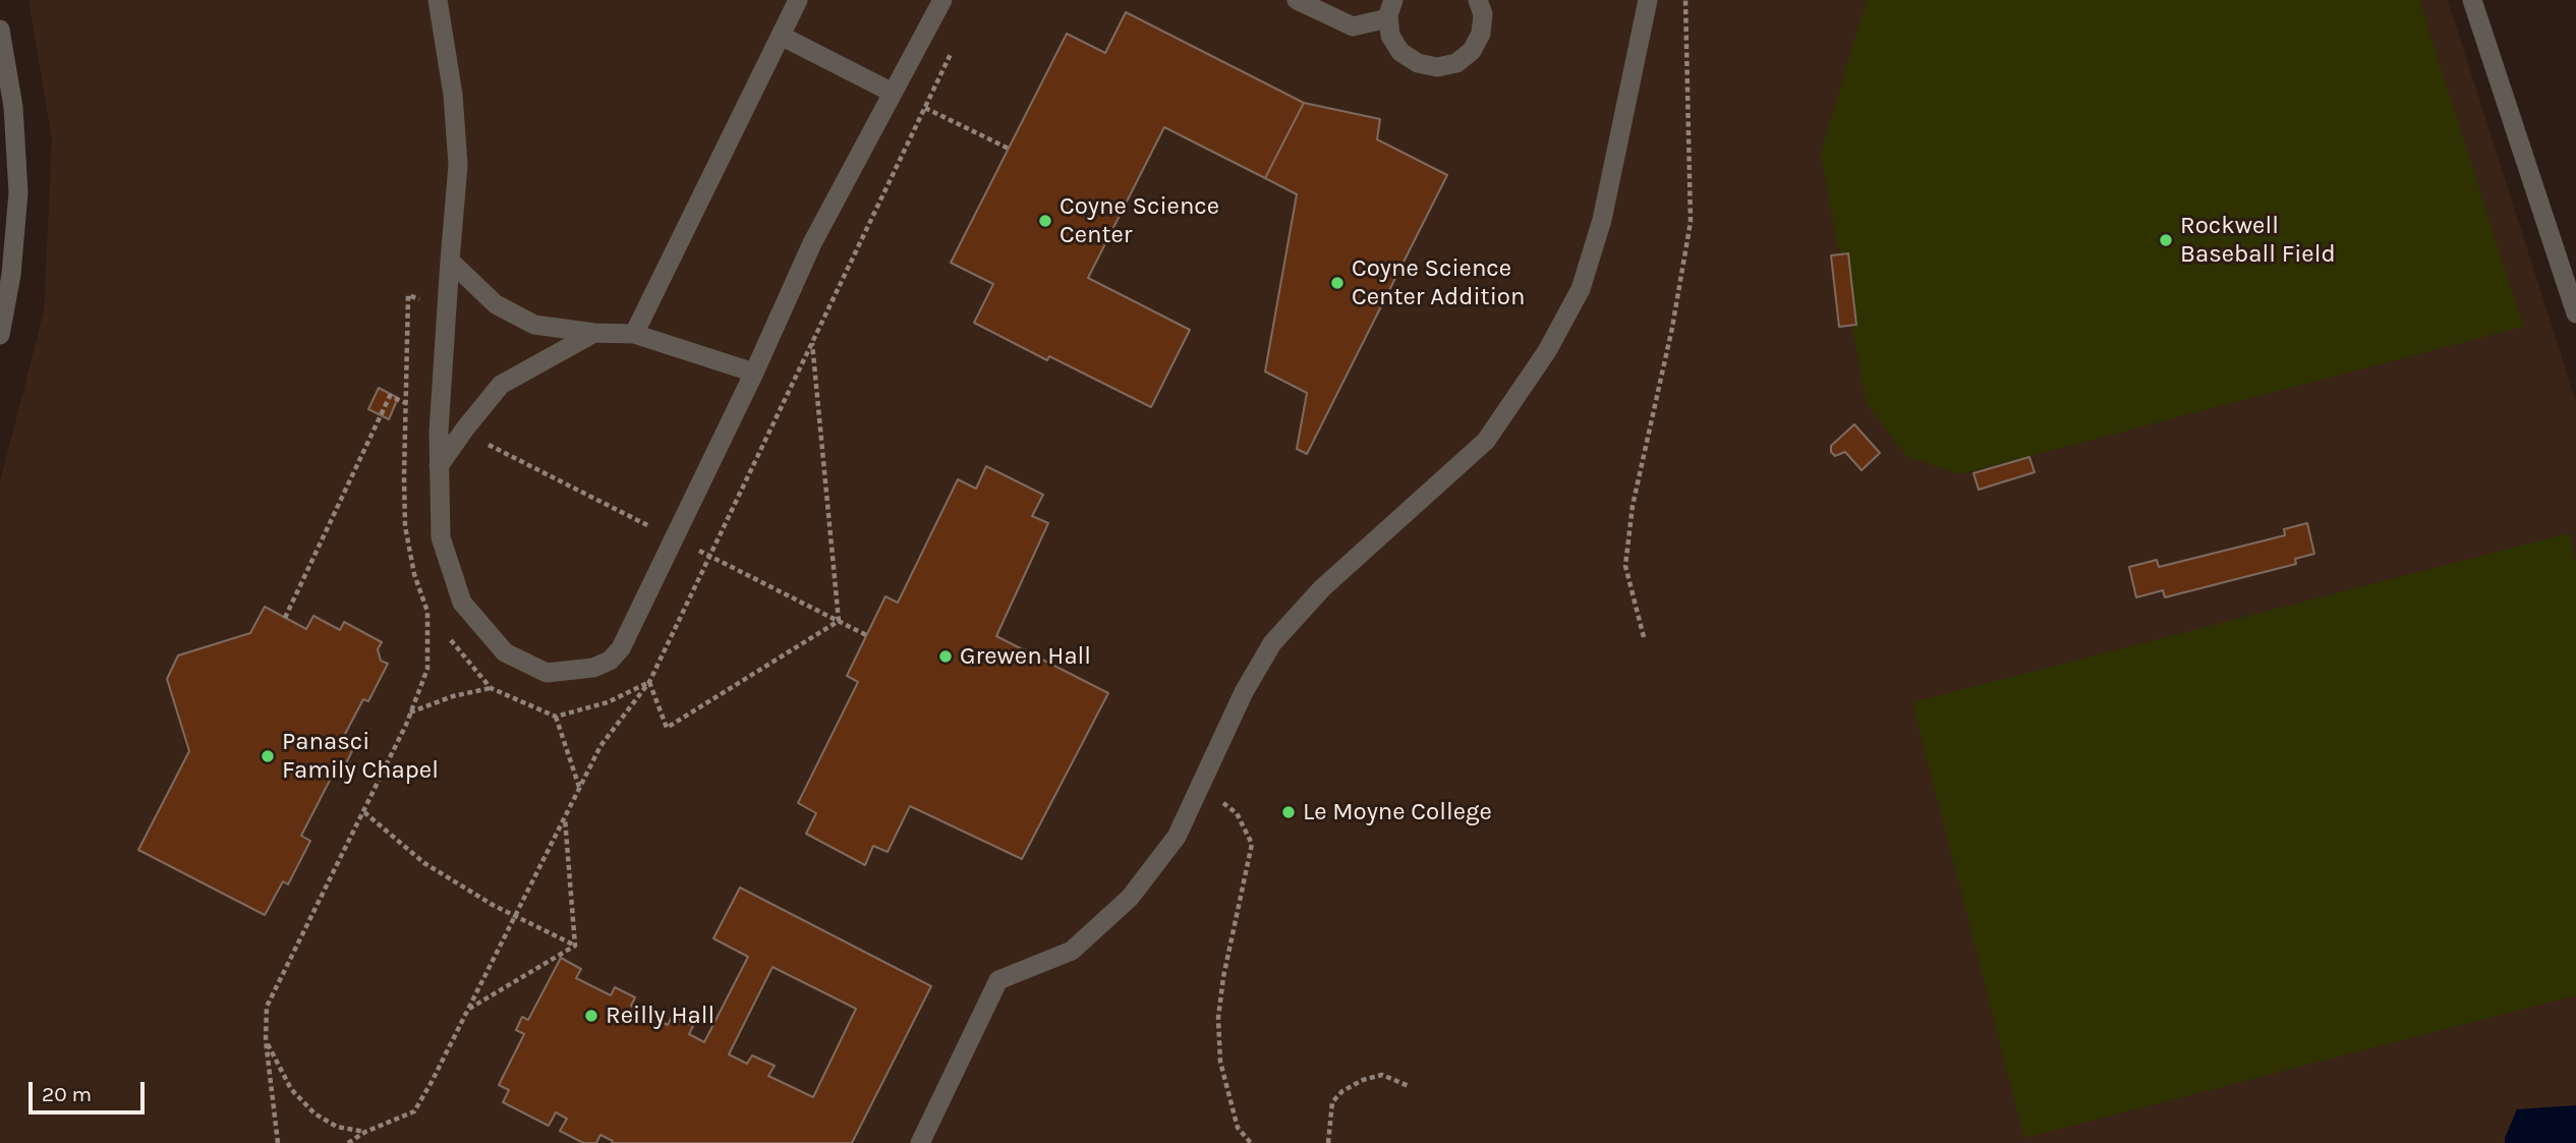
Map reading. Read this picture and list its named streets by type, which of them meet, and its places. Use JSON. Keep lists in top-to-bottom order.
{
  "places": [
    "Coyne Science Center",
    "Rockwell Baseball Field",
    "Coyne Science Center Addition",
    "Grewen Hall",
    "Panasci Family Chapel",
    "Le Moyne College",
    "Reilly Hall"
  ],
  "scale_bar": "20 m"
}
